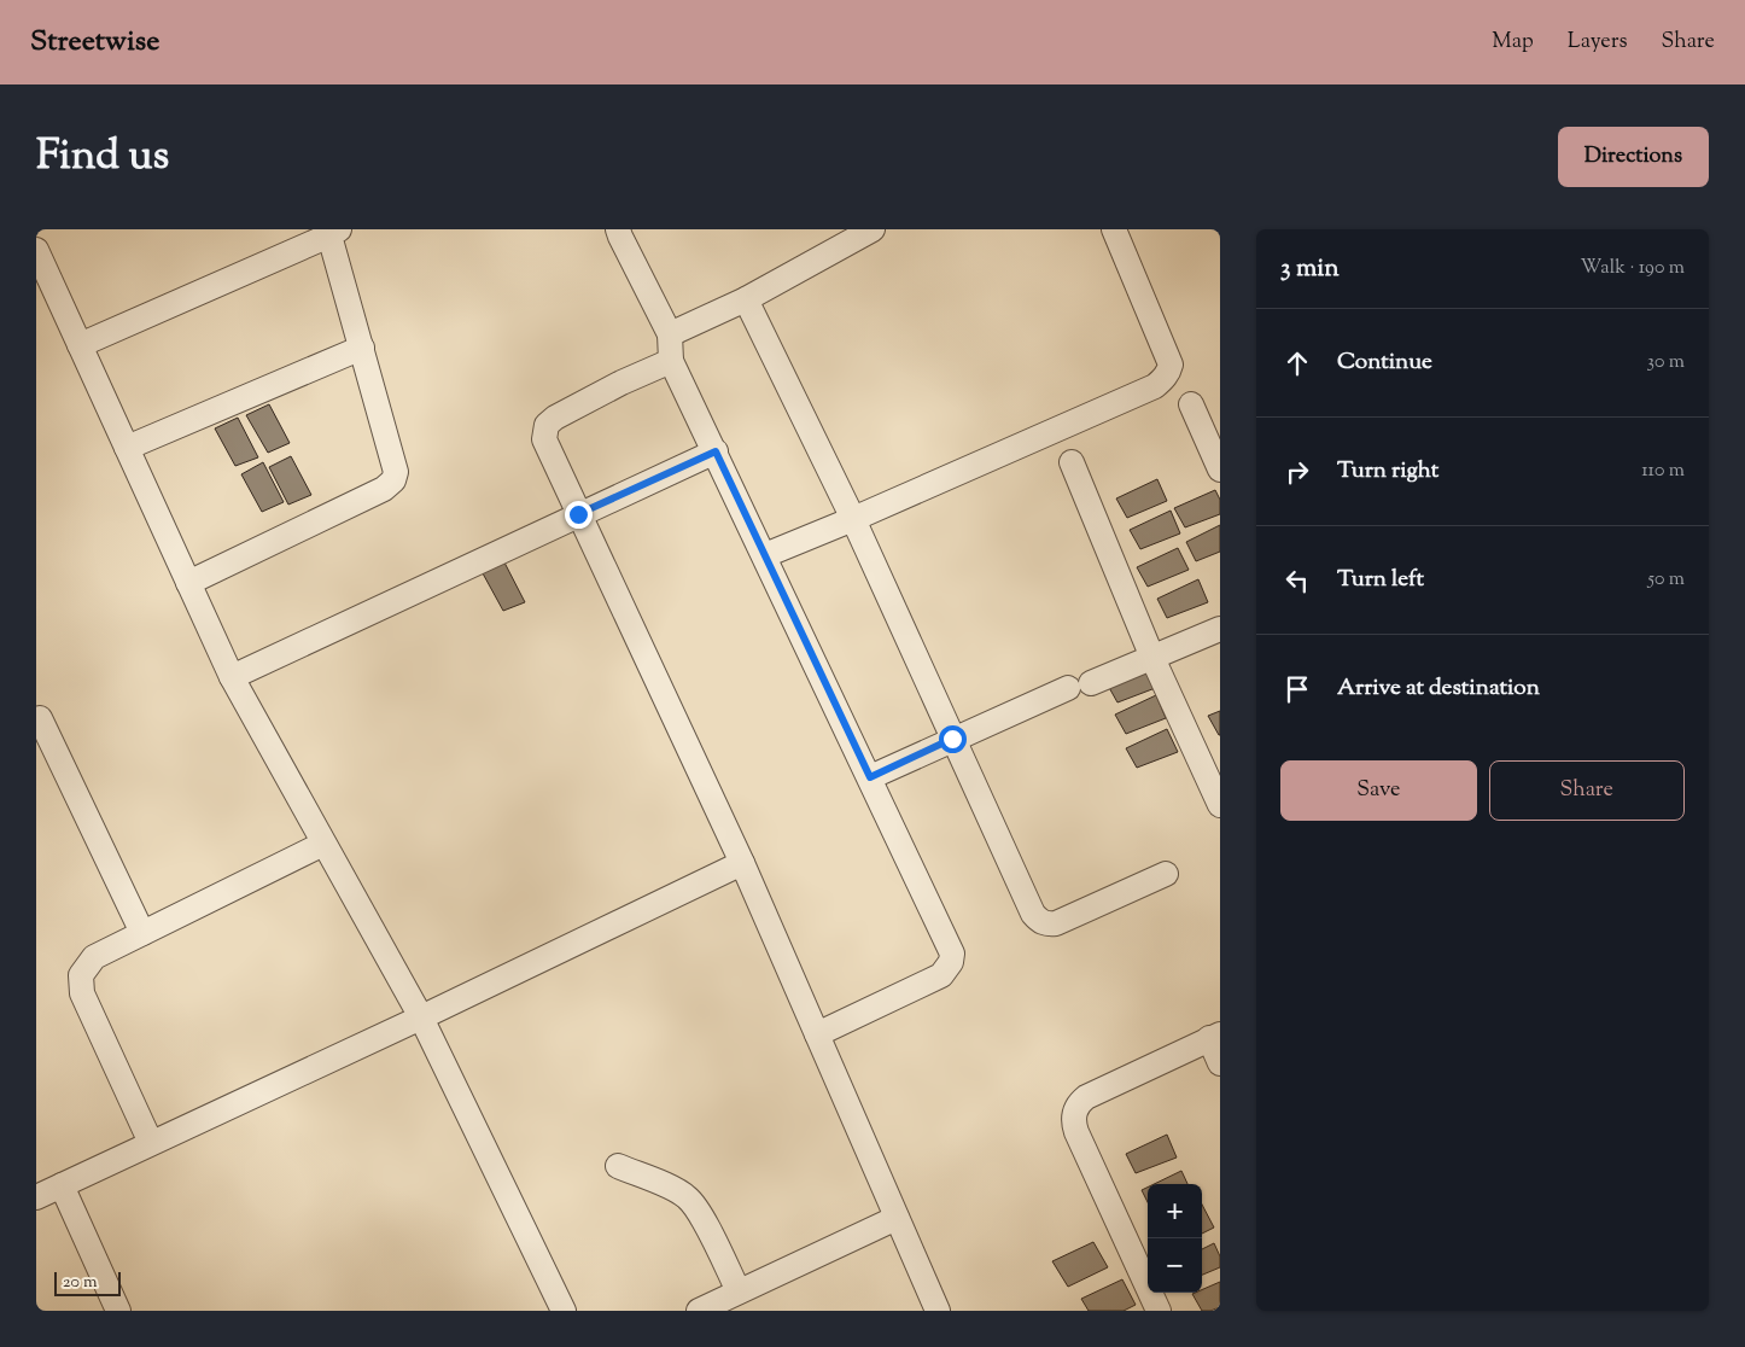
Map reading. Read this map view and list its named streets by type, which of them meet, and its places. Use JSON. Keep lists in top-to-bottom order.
{
  "scale_bar": "20 m",
  "page": {
    "header": "Streetwise",
    "nav": ["Map", "Layers", "Share"],
    "title": "Find us",
    "buttons": [
      "Directions",
      ["Save", "Share"]
    ],
    "heading": ["3 min", "Walk · 190 m"],
    "list": [
      ["Continue", "30 m"],
      ["Turn right", "110 m"],
      ["Turn left", "50 m"],
      "Arrive at destination"
    ],
    "map_buttons": ["+", "−"],
    "scale": "20 m"
  }
}
